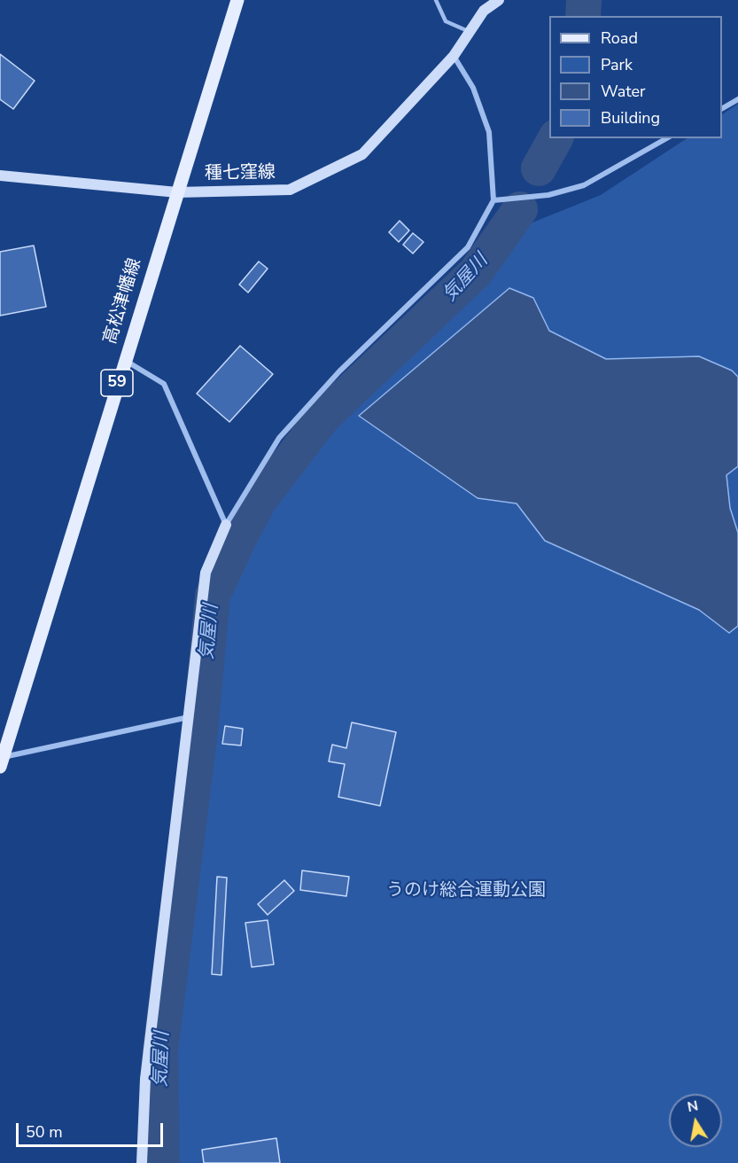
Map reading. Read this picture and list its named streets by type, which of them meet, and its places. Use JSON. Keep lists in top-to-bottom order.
{
  "streets": {
    "main road": ["高松津幡線", "59"],
    "street": ["種七窪線"]
  },
  "crossings": [
    ["種七窪線", "高松津幡線"]
  ],
  "water": ["気屋川"],
  "parks": ["うのけ総合運動公園"],
  "legend": [
    "Road",
    "Park",
    "Water",
    "Building"
  ],
  "scale_bar": "50 m",
  "north": "top"
}
